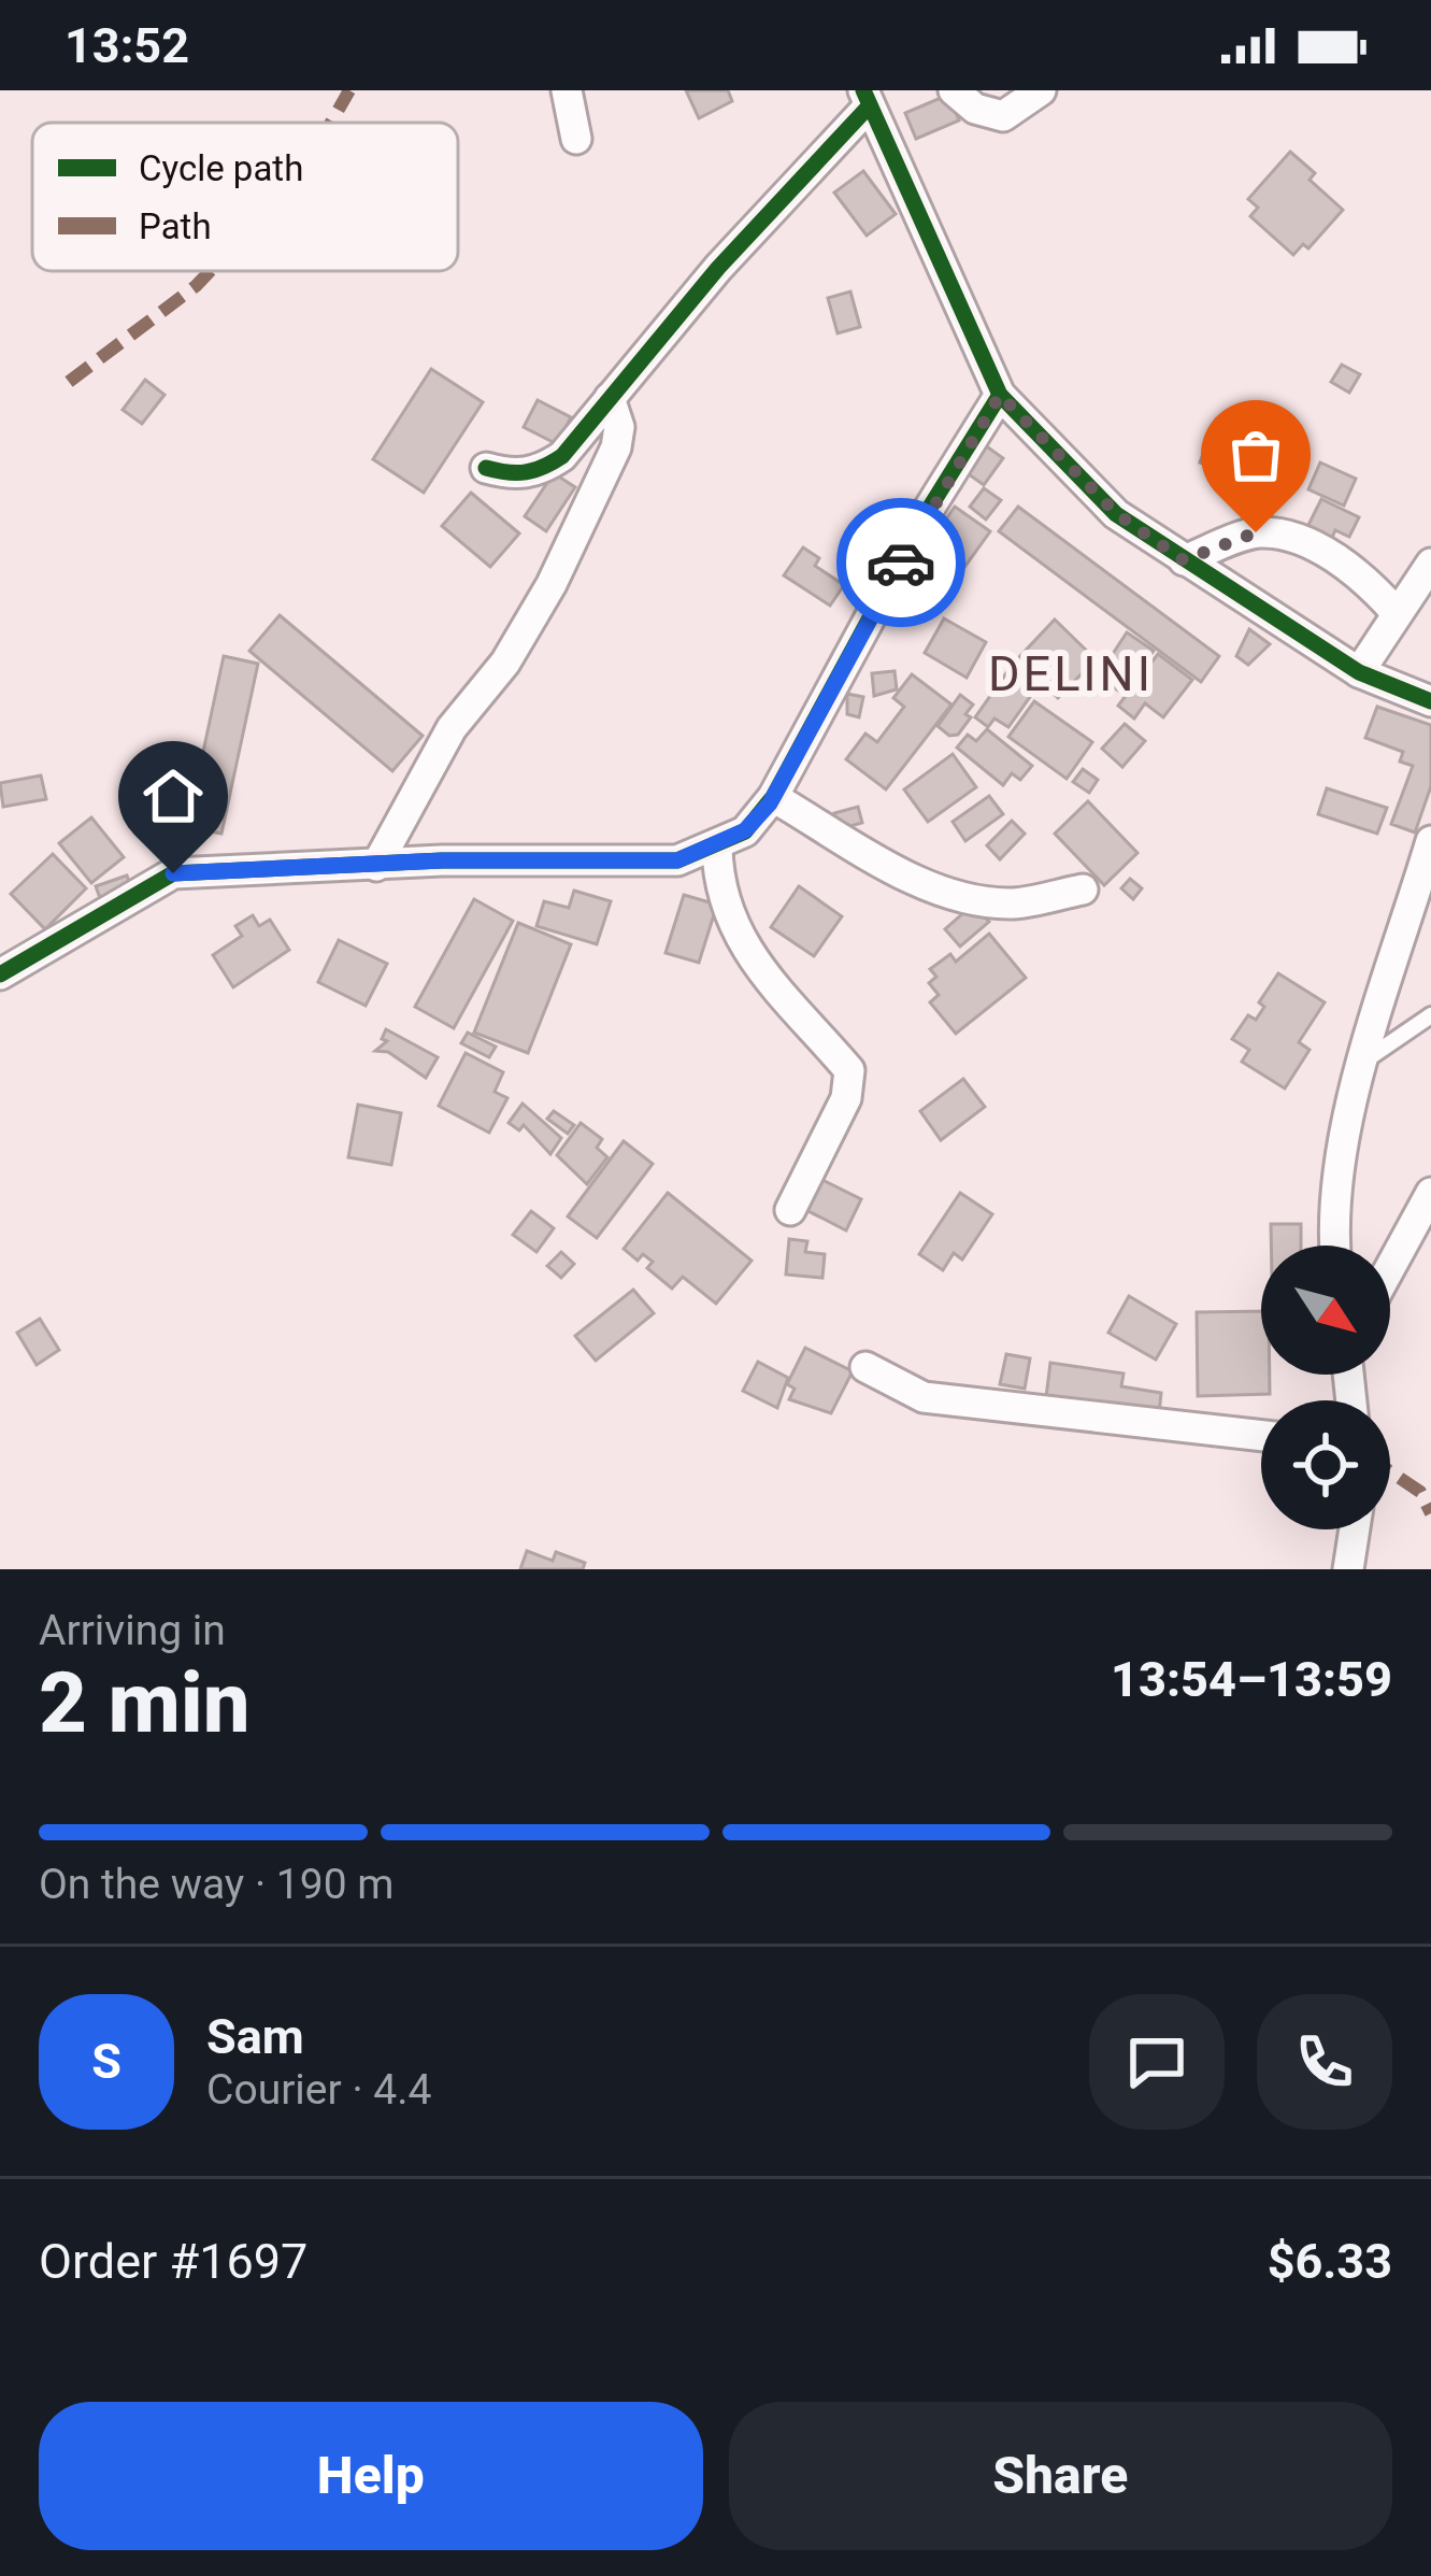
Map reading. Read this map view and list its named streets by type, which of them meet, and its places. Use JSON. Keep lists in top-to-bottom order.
{
  "districts": ["DELINI"],
  "legend": ["Cycle path", "Path"],
  "north": "bottom right",
  "page": {
    "status": "13:52",
    "heading": ["2 min", "Arriving in", "13:54–13:59"],
    "panel": [
      "Sam",
      "Courier · 4.4",
      "Order #1697",
      "$6.33"
    ],
    "bar": "On the way · 190 m",
    "round": "S",
    "buttons": ["Help", "Share"]
  }
}
